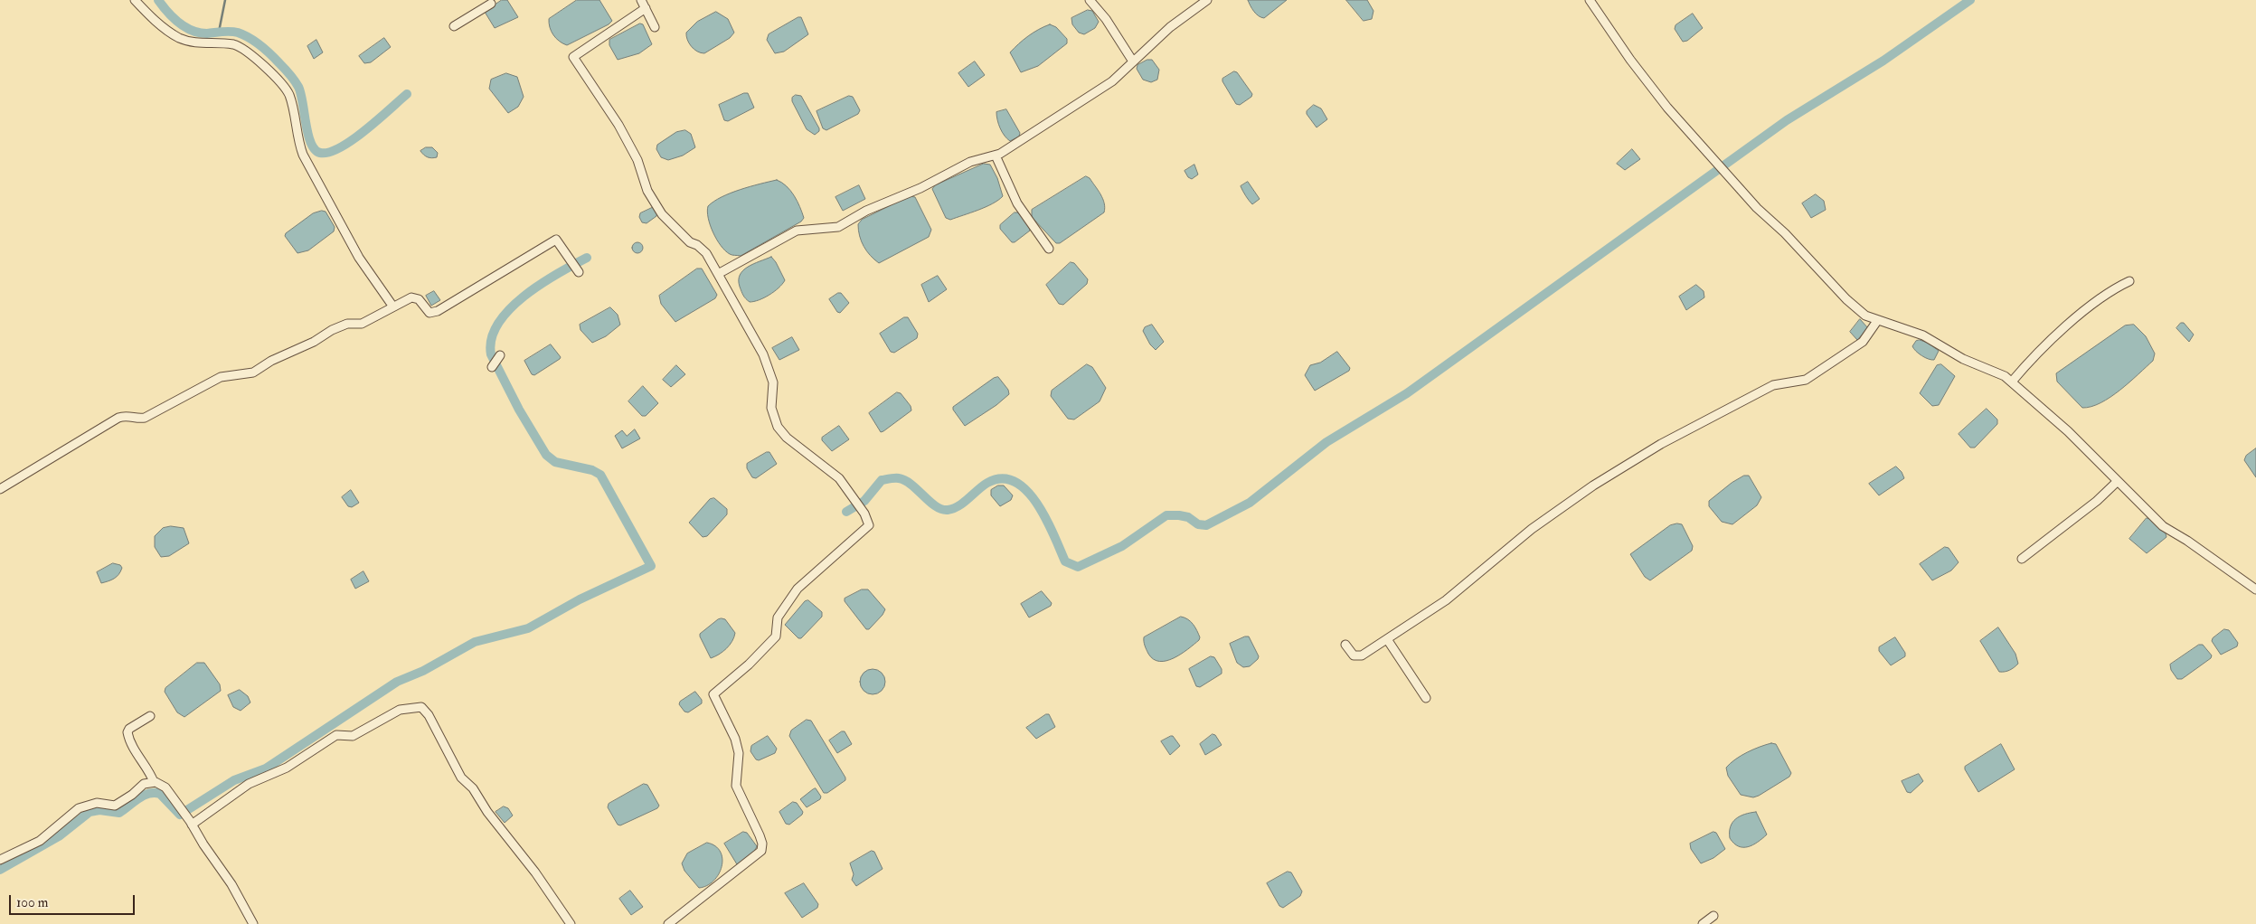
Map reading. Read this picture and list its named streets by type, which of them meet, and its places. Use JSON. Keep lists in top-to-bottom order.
{
  "scale_bar": "100 m"
}
